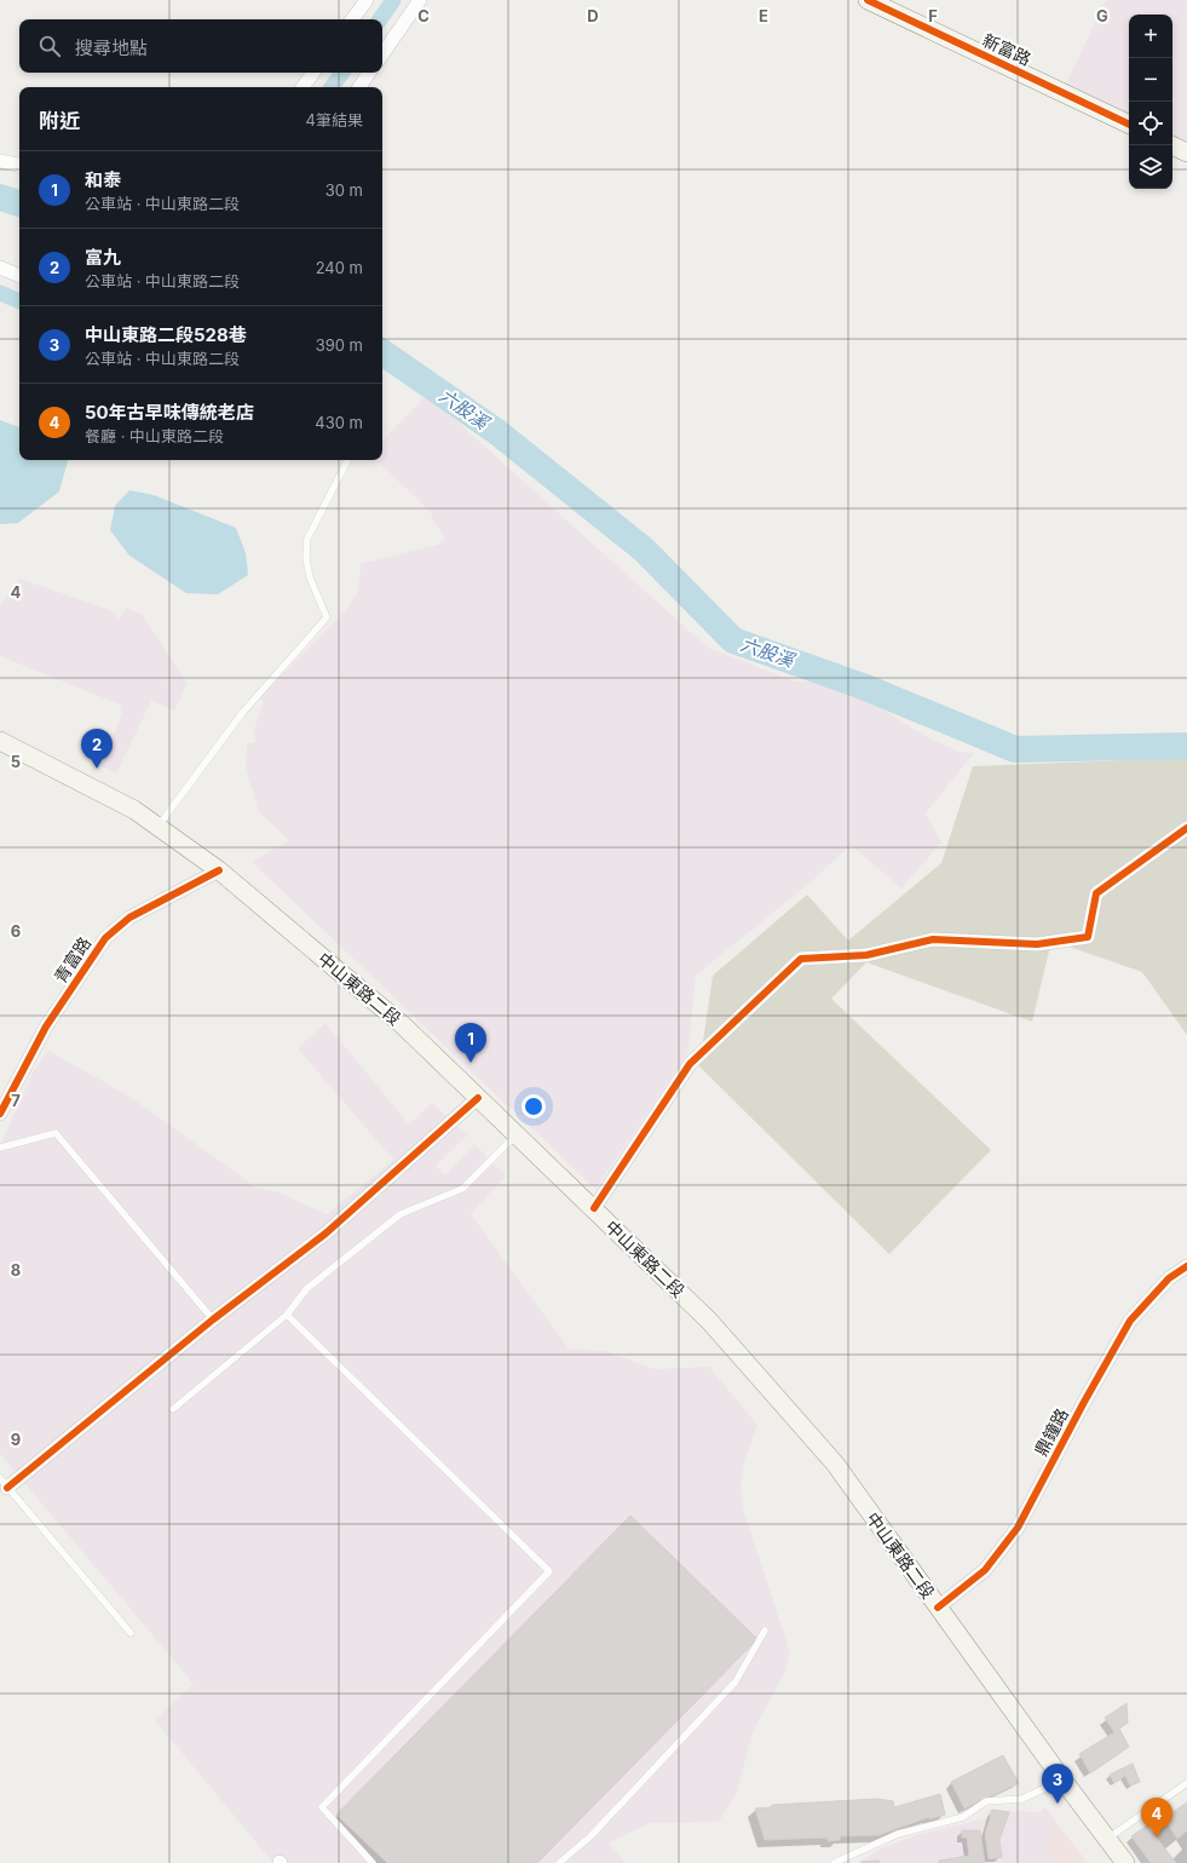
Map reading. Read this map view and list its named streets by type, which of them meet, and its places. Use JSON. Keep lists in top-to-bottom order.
{
  "streets": {
    "main road": ["新富路", "中山東路二段"],
    "street": ["青富路", "鼎鐘路"]
  },
  "crossings": [
    ["青富路", "中山東路二段"],
    ["中山東路二段", "鼎鐘路"]
  ],
  "water": ["六股溪"],
  "page": {
    "map_buttons": ["+", "−"],
    "search": "搜尋地點",
    "heading": ["附近", "4筆結果"],
    "list": [
      {
        "mark": "1",
        "name": "和泰",
        "note": "公車站 · 中山東路二段",
        "value": "30 m"
      },
      {
        "mark": "2",
        "name": "富九",
        "note": "公車站 · 中山東路二段",
        "value": "240 m"
      },
      {
        "mark": "3",
        "name": "中山東路二段528巷",
        "note": "公車站 · 中山東路二段",
        "value": "390 m"
      },
      {
        "mark": "4",
        "name": "50年古早味傳統老店",
        "note": "餐廳 · 中山東路二段",
        "value": "430 m"
      }
    ],
    "pins": [
      "2",
      "1",
      "3",
      "4"
    ]
  },
  "grid": {
    "columns": [
      "C",
      "D",
      "E",
      "F",
      "G"
    ],
    "rows": [
      "4",
      "5",
      "6",
      "7",
      "8",
      "9"
    ]
  }
}
